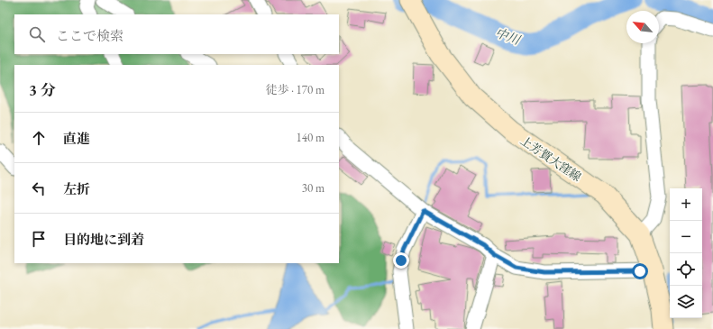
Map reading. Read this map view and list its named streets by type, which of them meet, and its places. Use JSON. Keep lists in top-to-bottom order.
{
  "streets": {
    "main road": ["上芳賀大窪線"]
  },
  "water": ["中川"],
  "north": "top left",
  "page": {
    "search": "ここで検索",
    "heading": ["3 分", "徒歩 · 170 m"],
    "list": [
      ["直進", "140 m"],
      ["左折", "30 m"],
      "目的地に到着"
    ],
    "map_buttons": ["+", "−"]
  }
}
